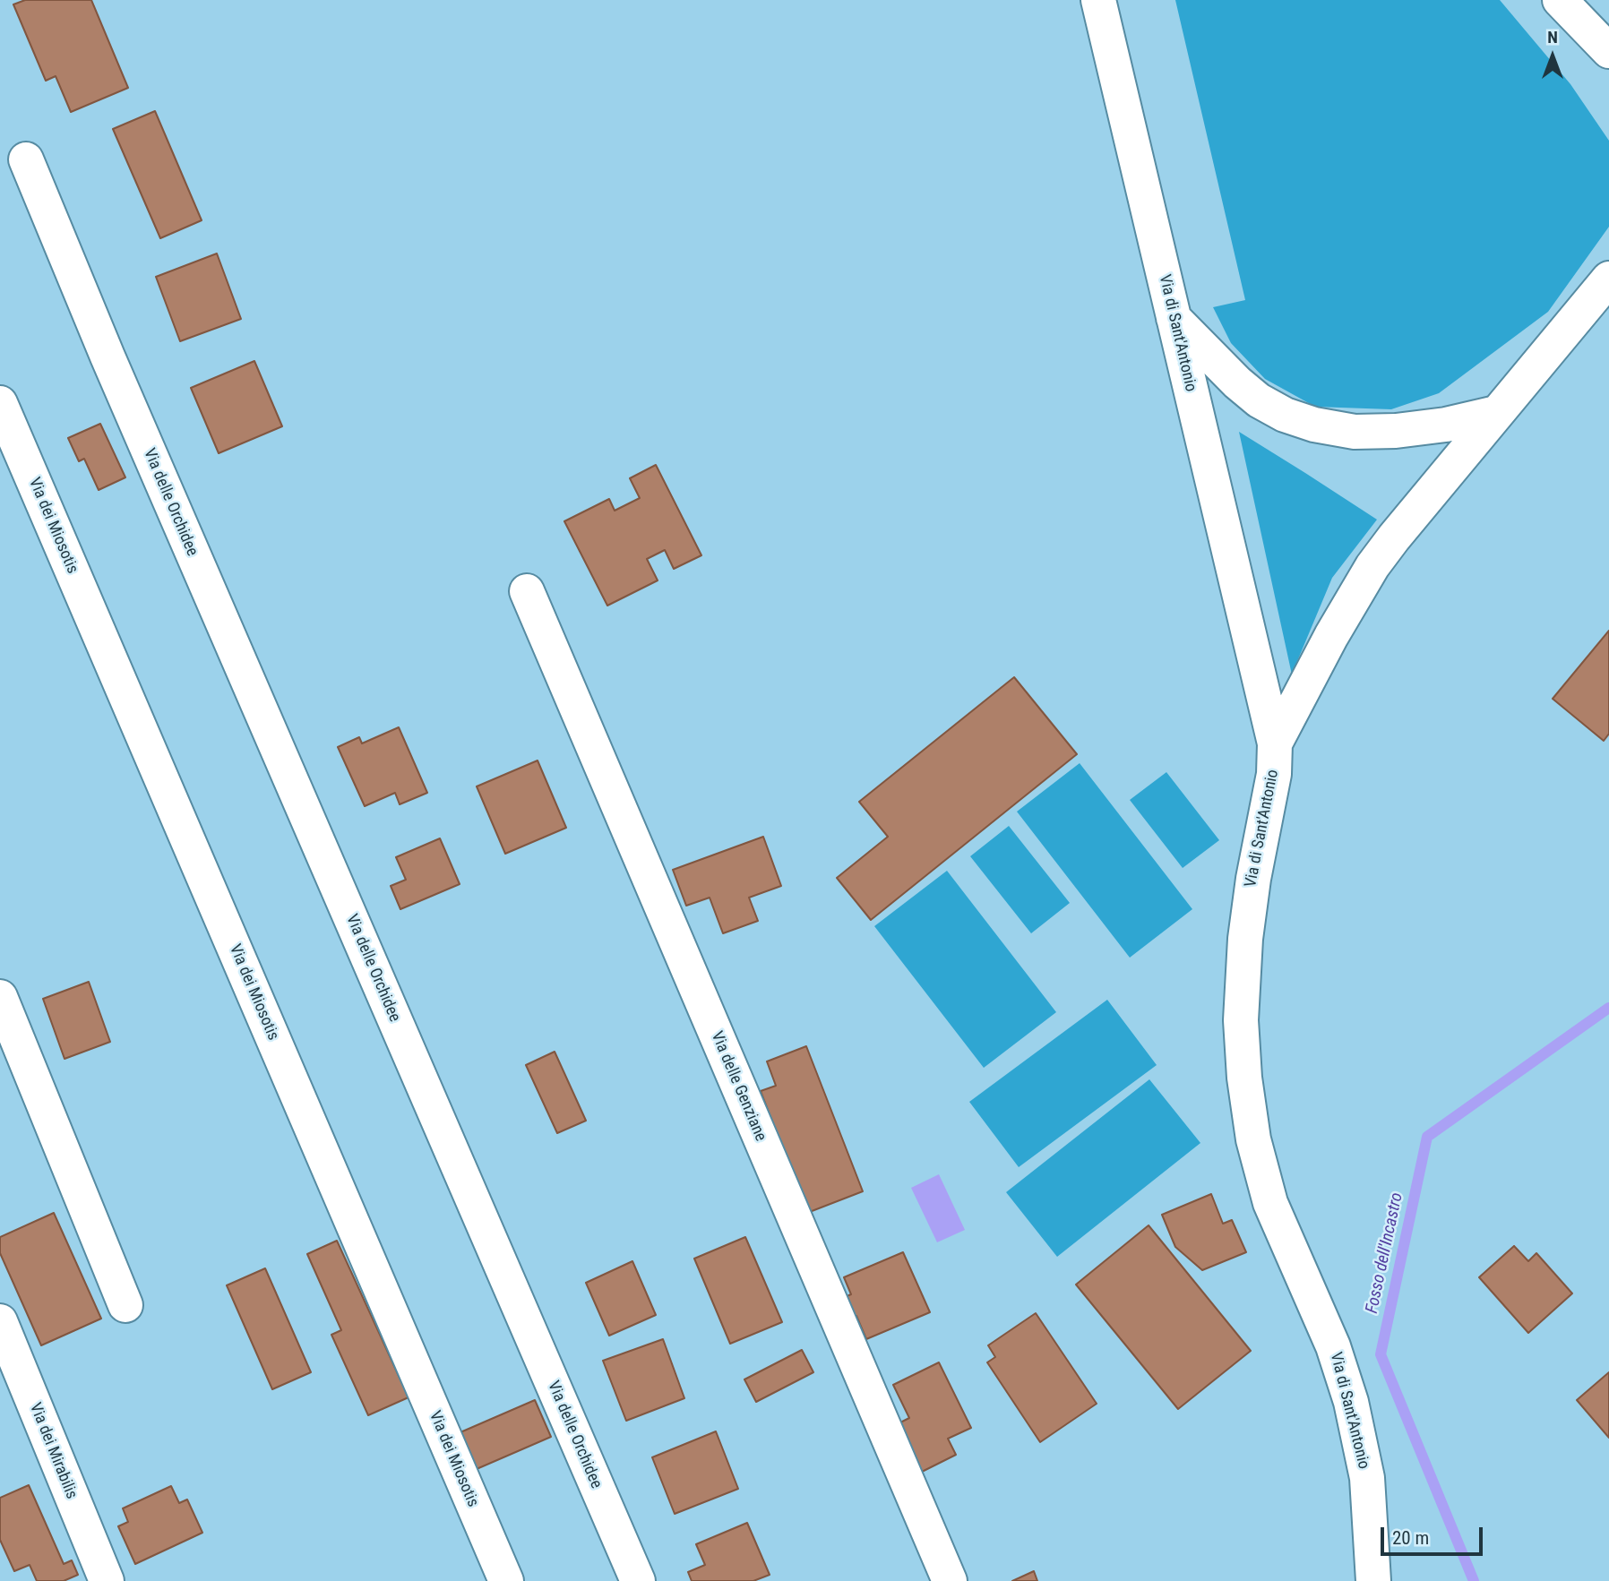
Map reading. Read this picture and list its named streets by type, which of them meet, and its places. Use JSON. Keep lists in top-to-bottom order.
{
  "streets": {
    "street": [
      "Via di Sant'Antonio",
      "Via delle Orchidee",
      "Via dei Miosotis",
      "Via delle Genziane",
      "Via dei Mirabilis"
    ]
  },
  "water": ["Fosso dell'Incastro"],
  "scale_bar": "20 m",
  "north": "top"
}
